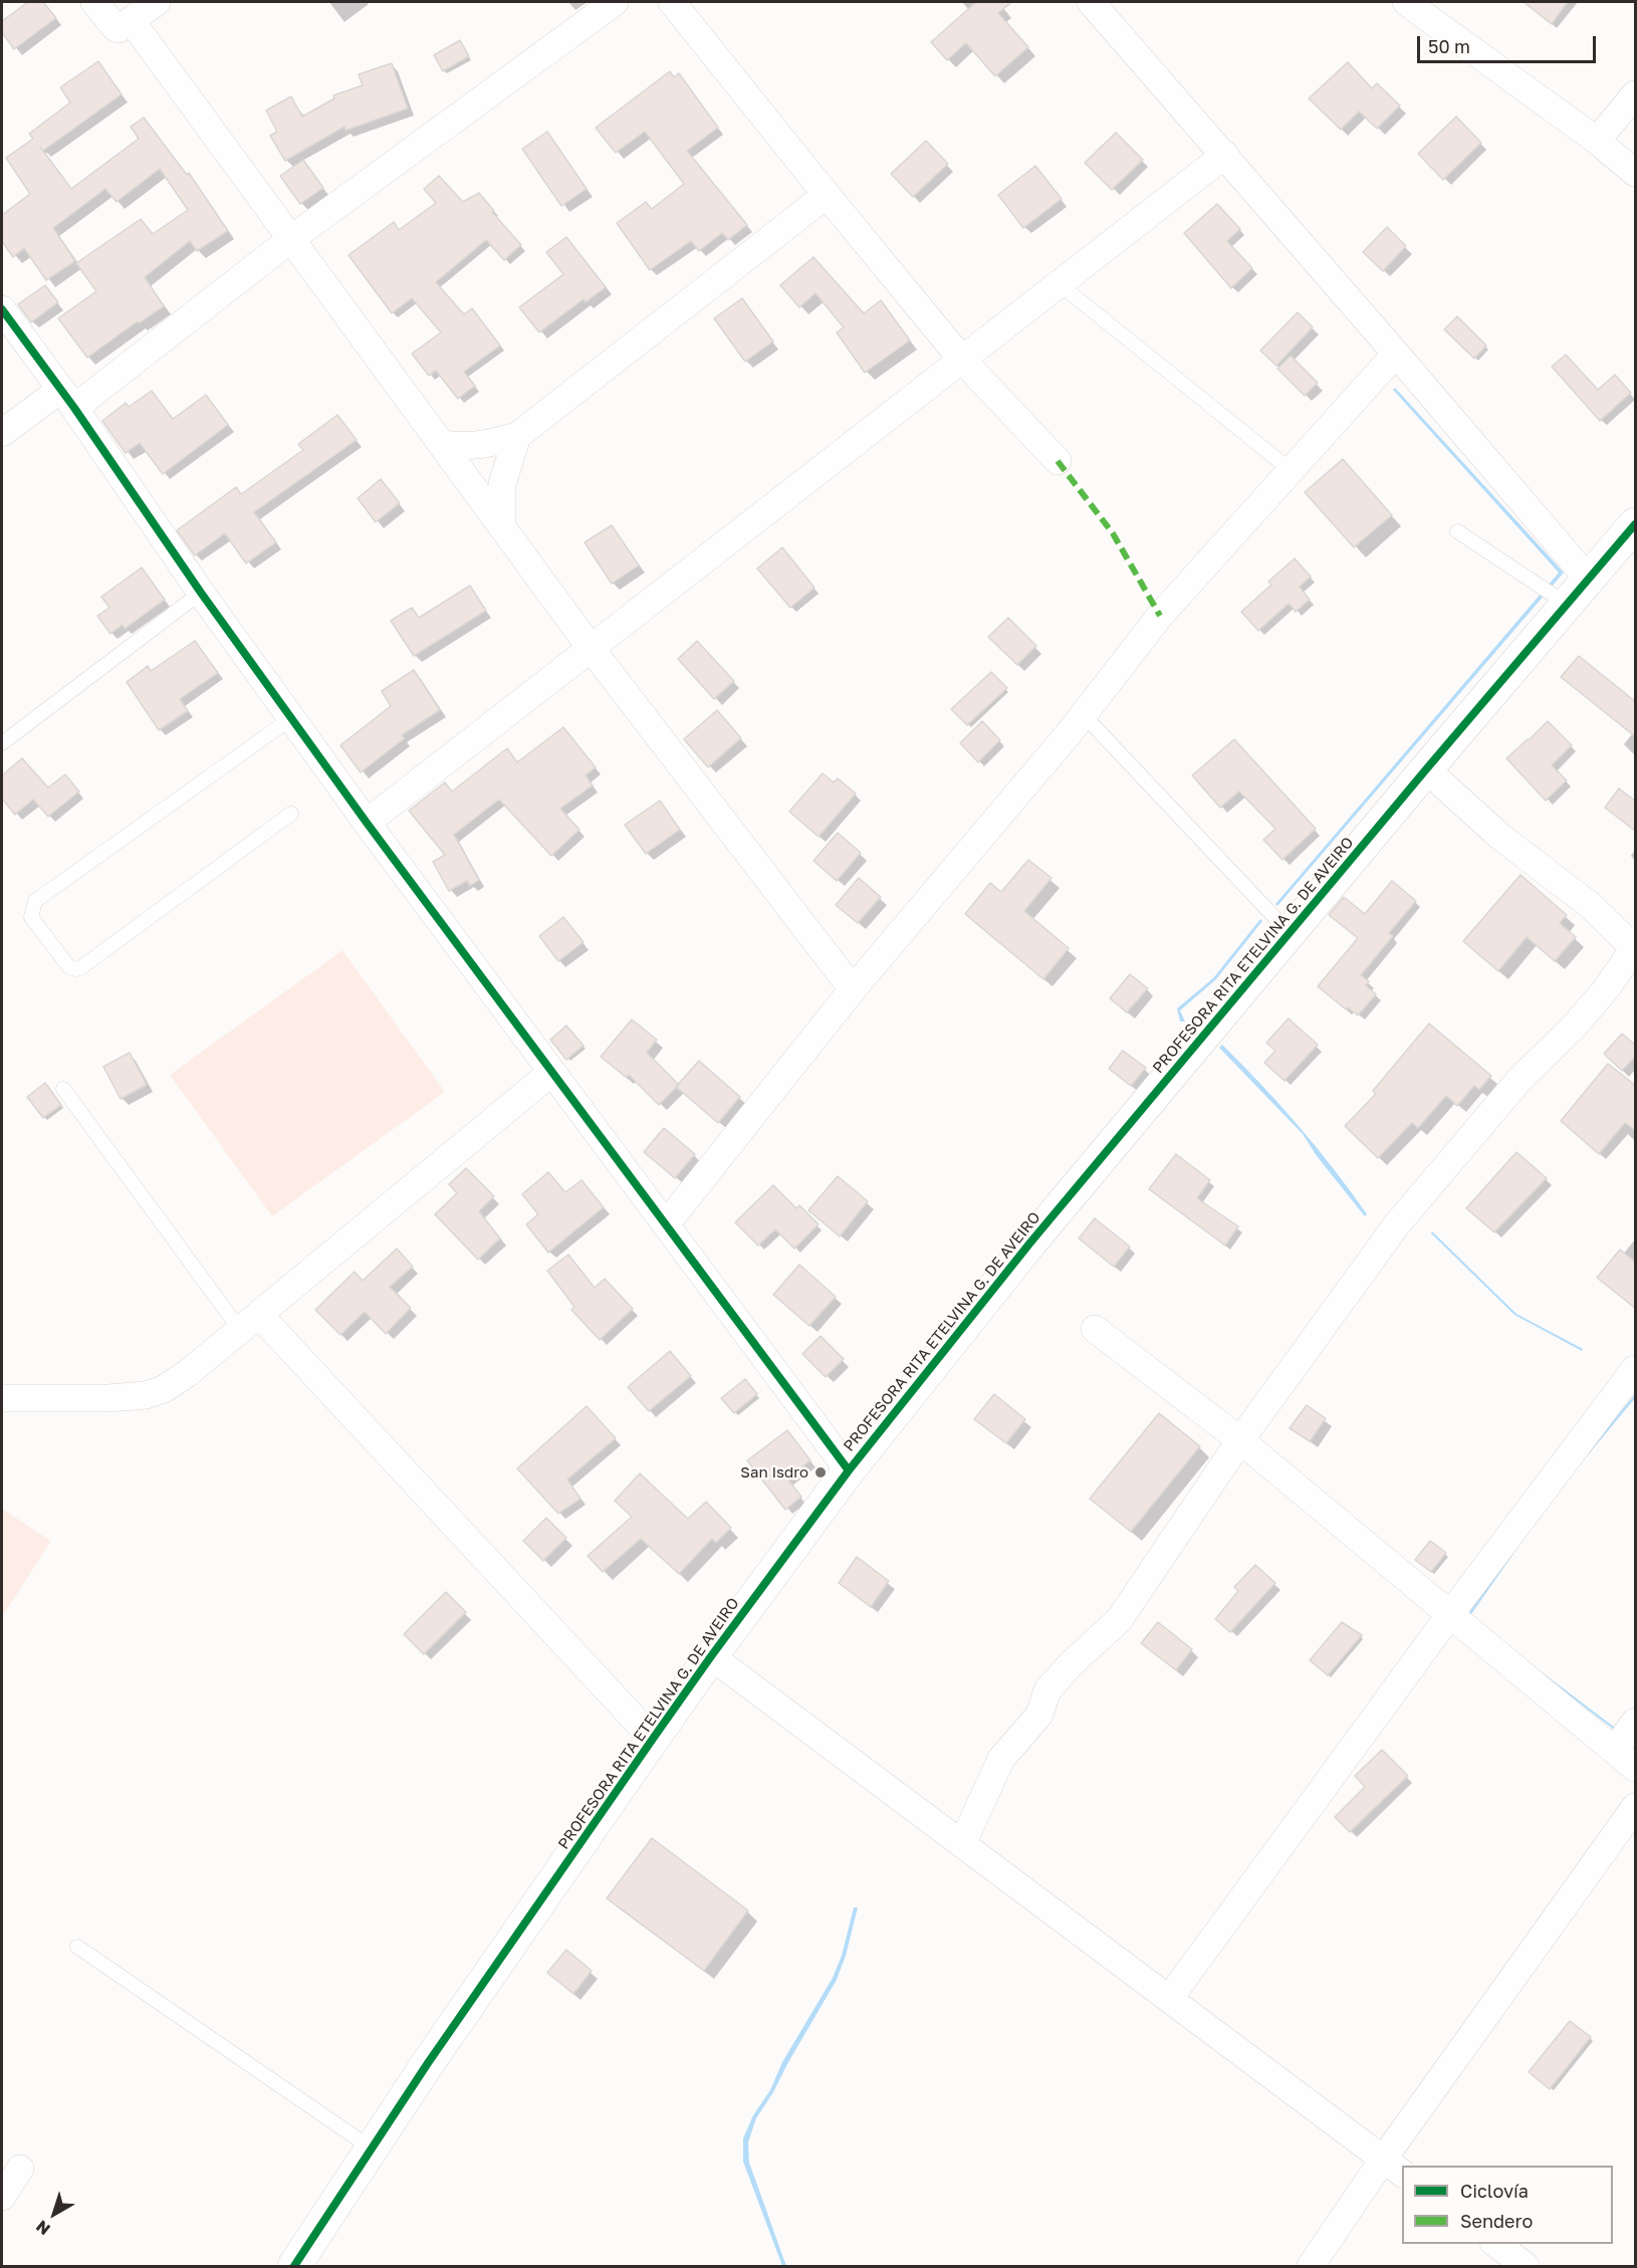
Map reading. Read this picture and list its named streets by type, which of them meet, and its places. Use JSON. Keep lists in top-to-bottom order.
{
  "streets": {
    "street": ["PROFESORA RITA ETELVINA G. DE AVEIRO"]
  },
  "places": ["San Isdro"],
  "legend": ["Ciclovía", "Sendero"],
  "scale_bar": "50 m",
  "north": "bottom left"
}
